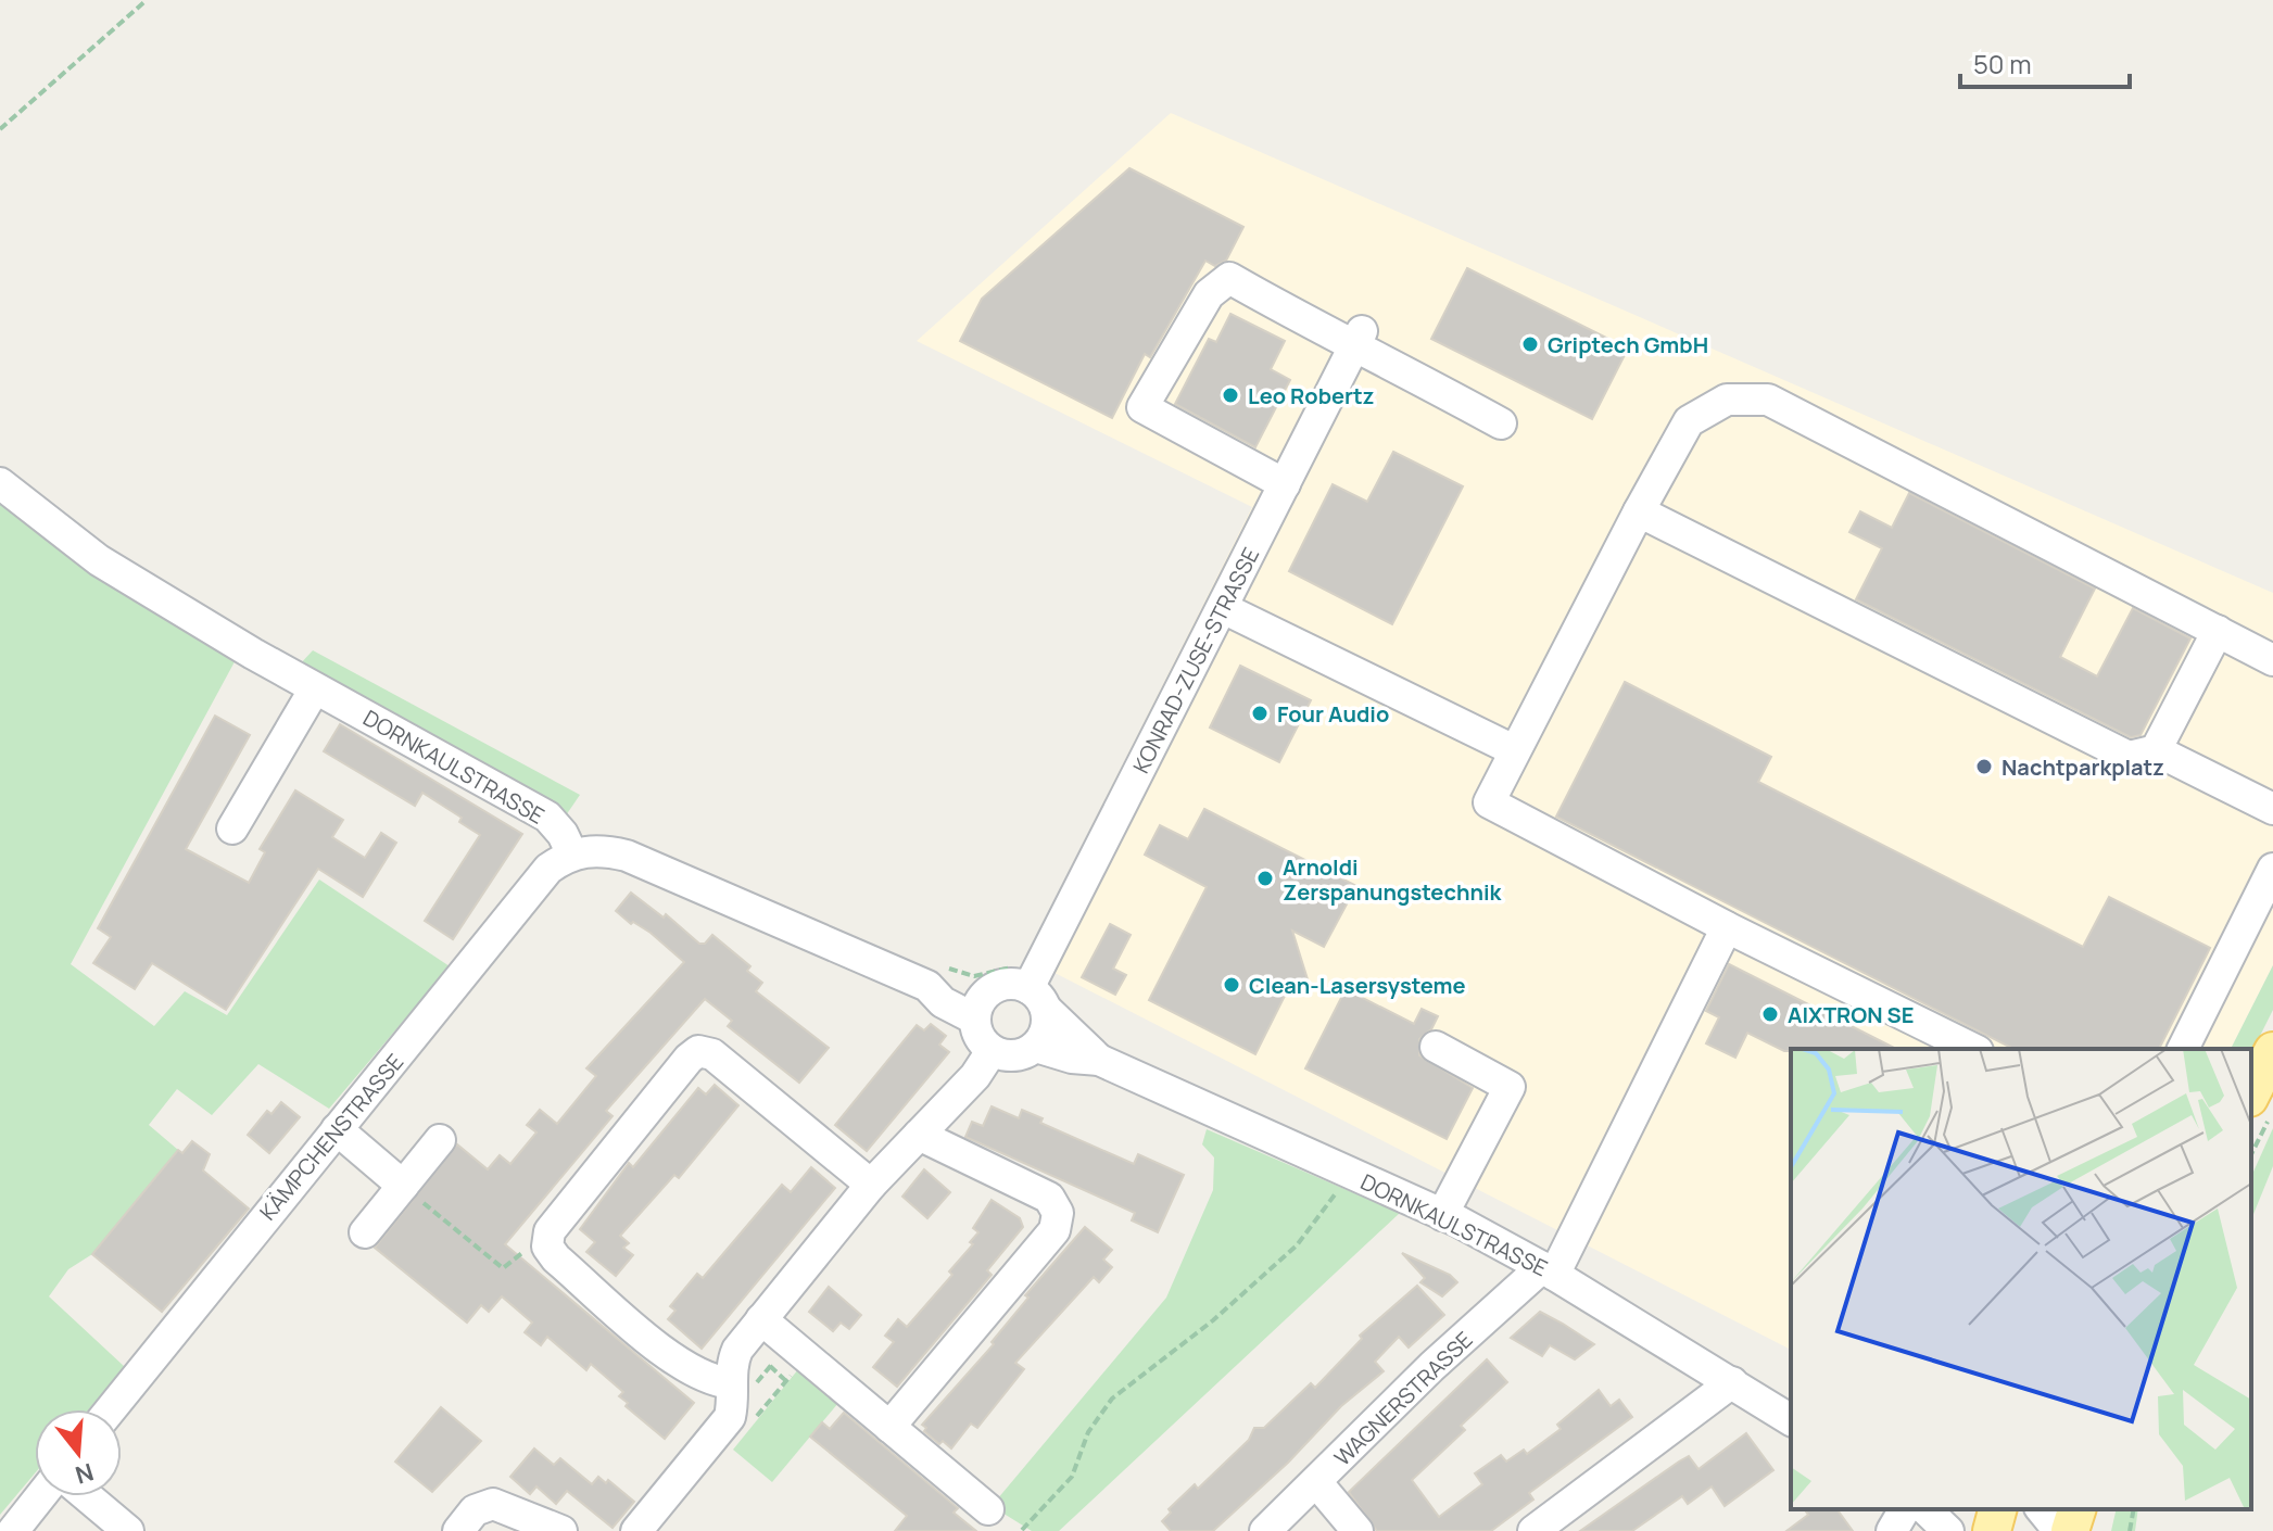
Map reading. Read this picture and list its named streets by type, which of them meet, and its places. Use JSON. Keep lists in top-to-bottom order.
{
  "streets": {
    "street": [
      "KONRAD-ZUSE-STRASSE",
      "DORNKAULSTRASSE",
      "KÄMPCHENSTRASSE",
      "WAGNERSTRASSE"
    ]
  },
  "crossings": [
    ["KONRAD-ZUSE-STRASSE", "DORNKAULSTRASSE"],
    ["DORNKAULSTRASSE", "KÄMPCHENSTRASSE"],
    ["DORNKAULSTRASSE", "WAGNERSTRASSE"]
  ],
  "places": [
    "Griptech GmbH",
    "Leo Robertz",
    "Four Audio",
    "Nachtparkplatz",
    "Arnoldi Zerspanungstechnik",
    "Clean-Lasersysteme",
    "AIXTRON SE"
  ],
  "scale_bar": "50 m",
  "north": "bottom"
}
